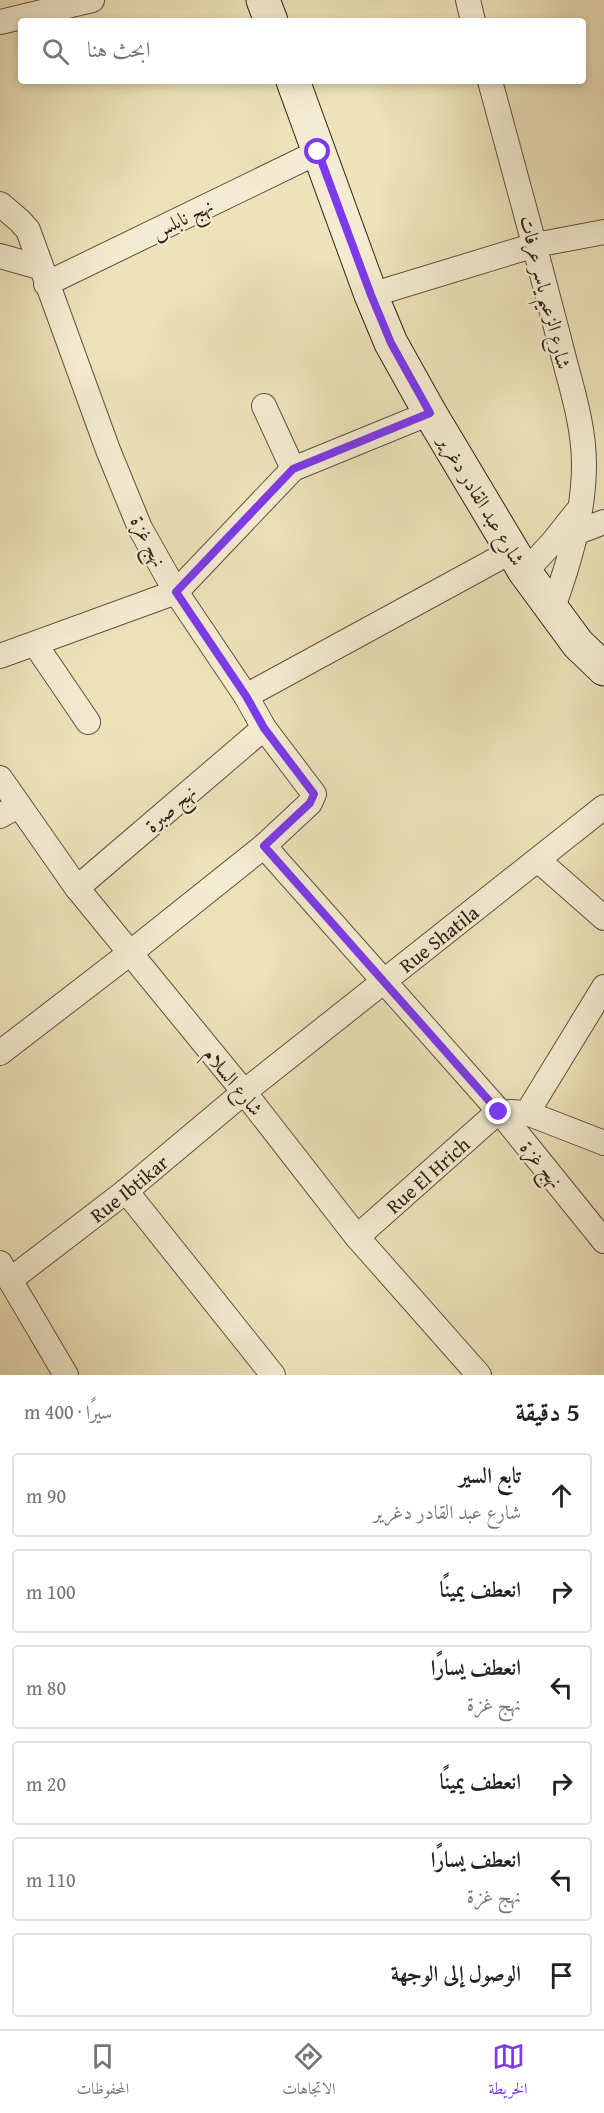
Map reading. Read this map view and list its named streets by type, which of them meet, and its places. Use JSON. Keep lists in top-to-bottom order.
{
  "streets": {
    "main road": ["شارع عبد القادر دغرير"],
    "street": [
      "نهج نابلس",
      "شارع الزعيم ياسر عرفات",
      "نهج غزة",
      "نهج صبرة",
      "Rue Shatila",
      "شارع السلام",
      "Rue El Hrich",
      "Rue Ibtikar"
    ]
  },
  "crossings": [
    ["نهج نابلس", "شارع عبد القادر دغرير"],
    ["نهج نابلس", "نهج غزة"],
    ["شارع الزعيم ياسر عرفات", "شارع عبد القادر دغرير"],
    ["نهج غزة", "نهج صبرة"],
    ["نهج غزة", "Rue Shatila"],
    ["نهج غزة", "Rue El Hrich"],
    ["نهج صبرة", "شارع السلام"],
    ["Rue Shatila", "شارع السلام"],
    ["Rue Shatila", "Rue Ibtikar"],
    ["شارع السلام", "Rue El Hrich"],
    ["شارع السلام", "Rue Ibtikar"]
  ],
  "page": {
    "search": "ابحث هنا",
    "heading": ["5 دقيقة", "سيرًا · 400 m"],
    "list": [
      ["تابع السير", "شارع عبد القادر دغرير", "90 m"],
      ["انعطف يمينًا", "100 m"],
      ["انعطف يسارًا", "نهج غزة", "80 m"],
      ["انعطف يمينًا", "20 m"],
      ["انعطف يسارًا", "نهج غزة", "110 m"],
      "الوصول إلى الوجهة"
    ],
    "nav": ["الخريطة", "الاتجاهات", "المحفوظات"]
  }
}
